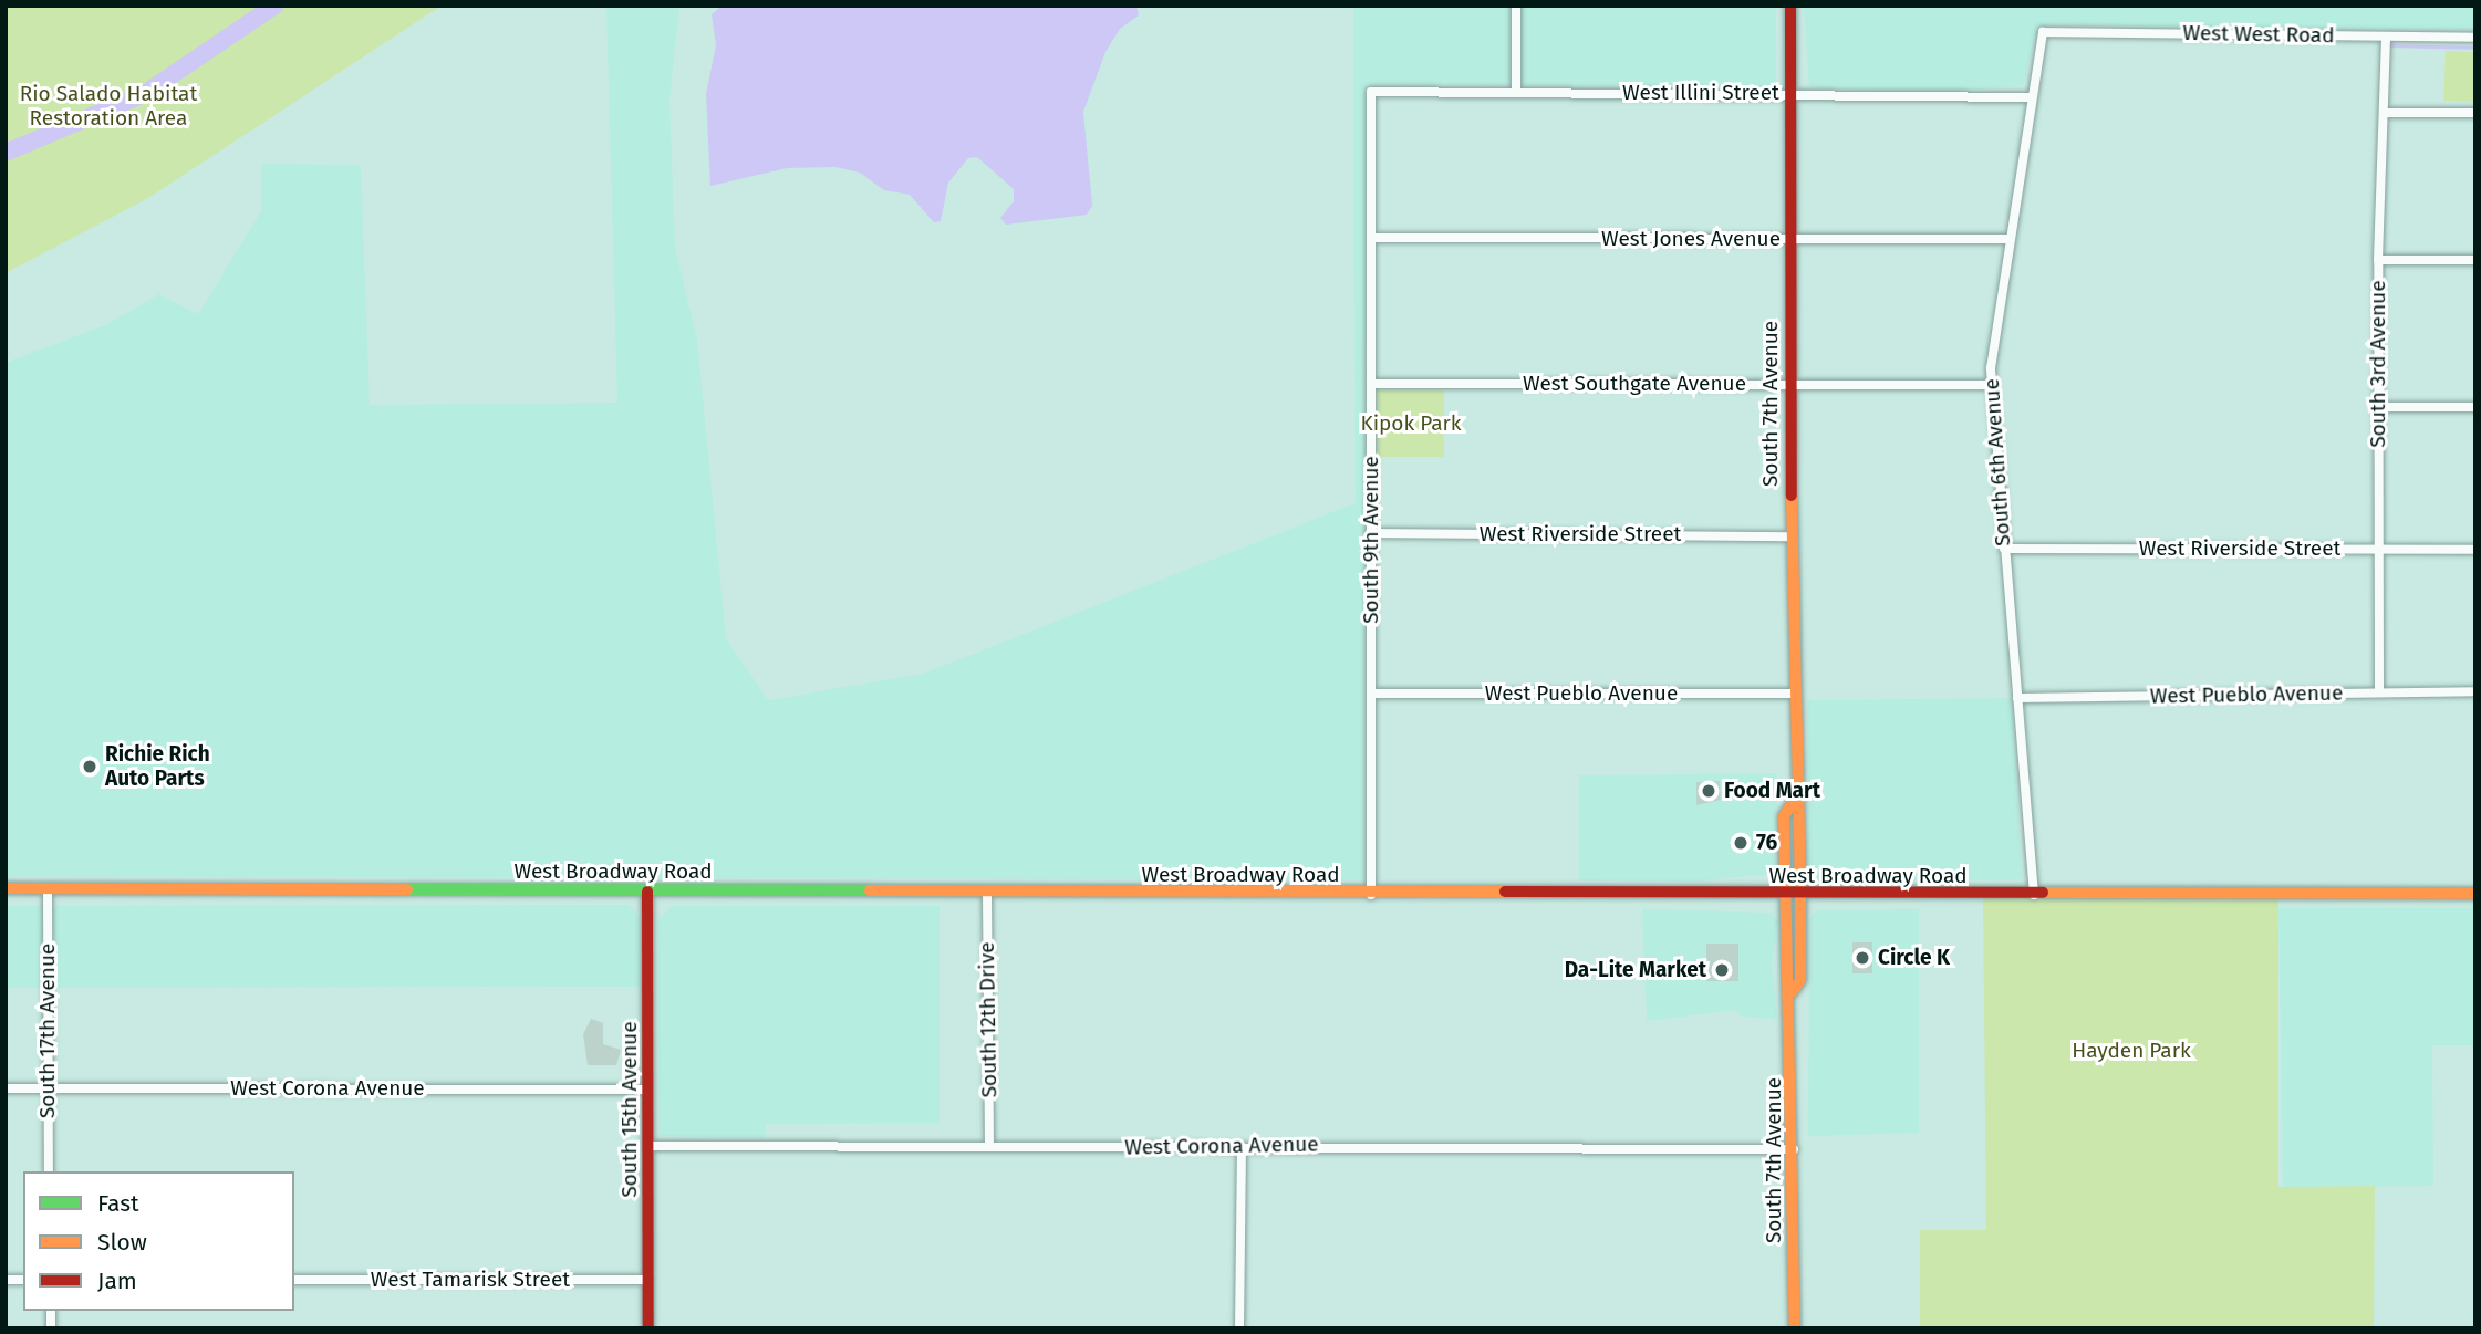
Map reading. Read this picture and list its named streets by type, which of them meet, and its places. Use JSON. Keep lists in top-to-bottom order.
{
  "streets": {
    "main road": ["South 7th Avenue", "West Broadway Road", "South 15th Avenue"],
    "street": [
      "West West Road",
      "West Illini Street",
      "West Jones Avenue",
      "South 3rd Avenue",
      "West Southgate Avenue",
      "South 6th Avenue",
      "West Riverside Street",
      "South 9th Avenue",
      "West Pueblo Avenue",
      "South 12th Drive",
      "South 17th Avenue",
      "West Corona Avenue",
      "West Tamarisk Street"
    ]
  },
  "crossings": [
    ["West West Road", "South 3rd Avenue"],
    ["West West Road", "South 6th Avenue"],
    ["West Illini Street", "South 7th Avenue"],
    ["West Illini Street", "South 6th Avenue"],
    ["West Illini Street", "South 9th Avenue"],
    ["West Jones Avenue", "South 7th Avenue"],
    ["West Jones Avenue", "South 6th Avenue"],
    ["West Jones Avenue", "South 9th Avenue"],
    ["South 3rd Avenue", "West Riverside Street"],
    ["South 3rd Avenue", "West Pueblo Avenue"],
    ["West Southgate Avenue", "South 7th Avenue"],
    ["West Southgate Avenue", "South 6th Avenue"],
    ["West Southgate Avenue", "South 9th Avenue"],
    ["South 7th Avenue", "West Riverside Street"],
    ["South 7th Avenue", "West Pueblo Avenue"],
    ["South 7th Avenue", "West Broadway Road"],
    ["South 7th Avenue", "West Corona Avenue"],
    ["South 6th Avenue", "West Riverside Street"],
    ["South 6th Avenue", "West Pueblo Avenue"],
    ["South 6th Avenue", "West Broadway Road"],
    ["West Riverside Street", "South 9th Avenue"],
    ["South 9th Avenue", "West Pueblo Avenue"],
    ["South 9th Avenue", "West Broadway Road"],
    ["West Broadway Road", "South 12th Drive"],
    ["West Broadway Road", "South 17th Avenue"],
    ["West Broadway Road", "South 15th Avenue"],
    ["South 12th Drive", "West Corona Avenue"],
    ["South 17th Avenue", "West Corona Avenue"],
    ["West Corona Avenue", "South 15th Avenue"],
    ["South 15th Avenue", "West Tamarisk Street"]
  ],
  "parks": ["Rio Salado Habitat Restoration Area", "Kipok Park", "Hayden Park"],
  "places": [
    "Richie Rich Auto Parts",
    "Food Mart",
    "76",
    "Circle K",
    "Da-Lite Market"
  ],
  "legend": ["Fast", "Slow", "Jam"]
}
